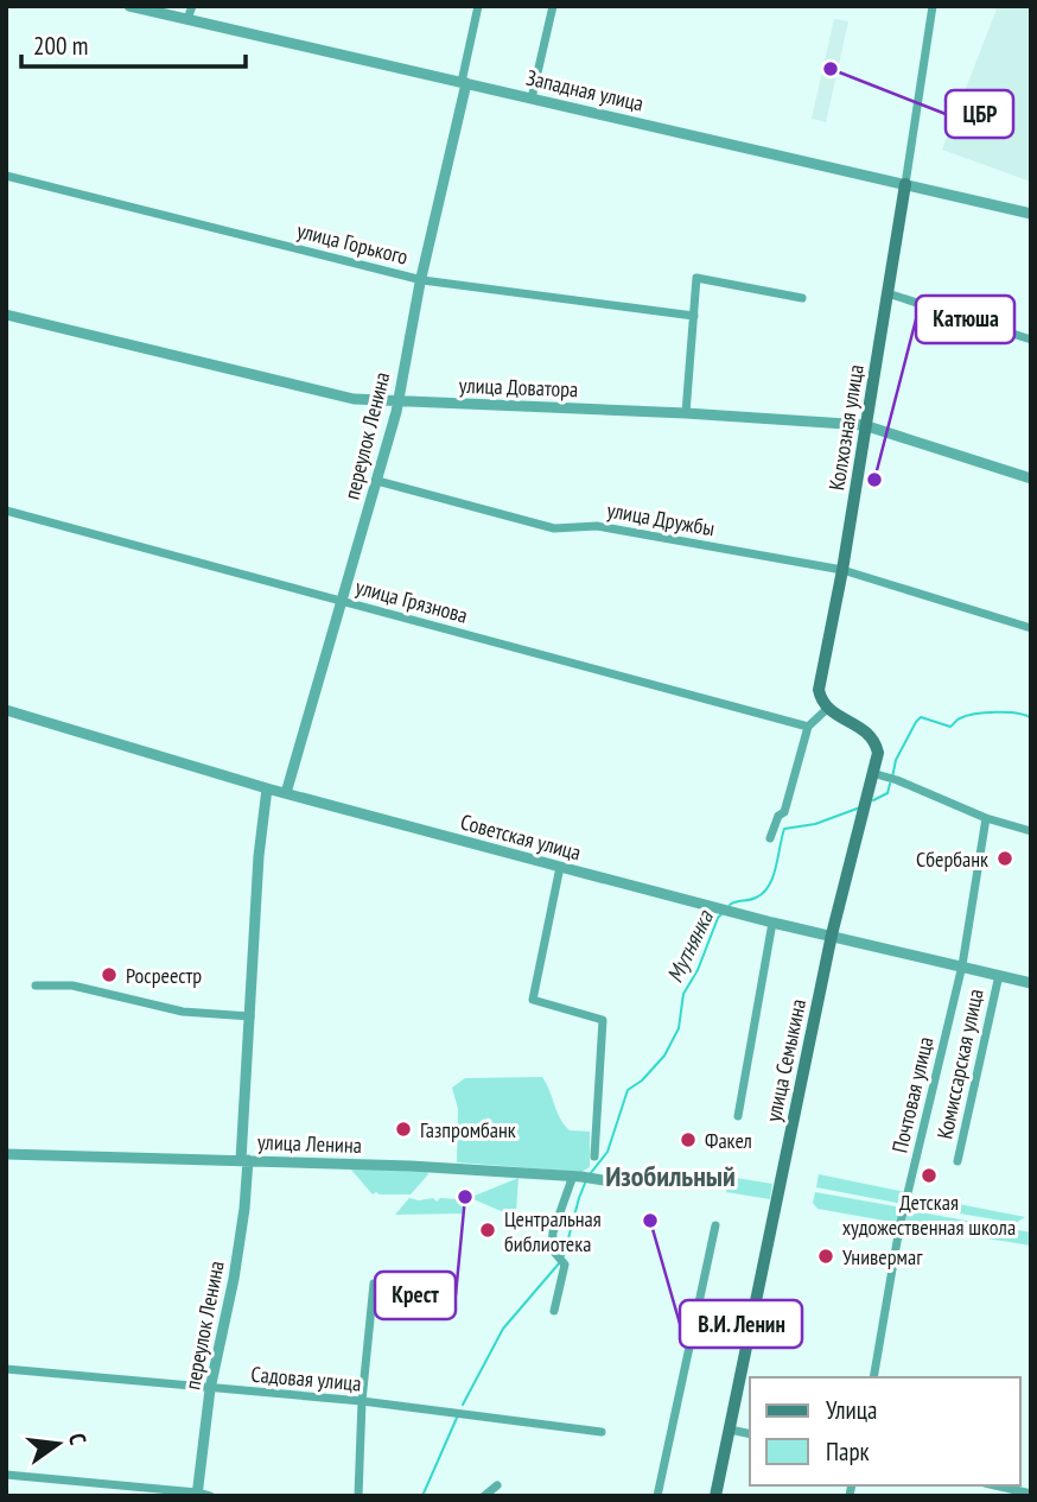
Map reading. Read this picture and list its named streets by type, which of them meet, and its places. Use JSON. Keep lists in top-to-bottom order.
{
  "streets": {
    "main road": ["Колхозная улица", "улица Семыкина"],
    "street": [
      "Западная улица",
      "улица Горького",
      "улица Доватора",
      "переулок Ленина",
      "улица Дружбы",
      "улица Грязнова",
      "Советская улица",
      "Комиссарская улица",
      "Почтовая улица",
      "улица Ленина",
      "Садовая улица"
    ]
  },
  "crossings": [
    ["Западная улица", "Колхозная улица"],
    ["Западная улица", "переулок Ленина"],
    ["улица Горького", "переулок Ленина"],
    ["улица Доватора", "Колхозная улица"],
    ["улица Доватора", "переулок Ленина"],
    ["Колхозная улица", "улица Дружбы"],
    ["Колхозная улица", "улица Семыкина"],
    ["переулок Ленина", "улица Дружбы"],
    ["переулок Ленина", "улица Грязнова"],
    ["переулок Ленина", "Советская улица"],
    ["переулок Ленина", "улица Ленина"],
    ["переулок Ленина", "Садовая улица"],
    ["Советская улица", "улица Семыкина"],
    ["Советская улица", "Комиссарская улица"],
    ["Советская улица", "Почтовая улица"]
  ],
  "districts": ["Изобильный"],
  "water": ["Мутнянка"],
  "places": [
    "ЦБР",
    "Катюша",
    "Сбербанк",
    "Росреестр",
    "Газпромбанк",
    "Факел",
    "Детская художественная школа",
    "Крест",
    "В.И. Ленин",
    "Центральная библиотека",
    "Универмаг"
  ],
  "legend": ["Улица", "Парк"],
  "scale_bar": "200 m",
  "north": "right"
}
